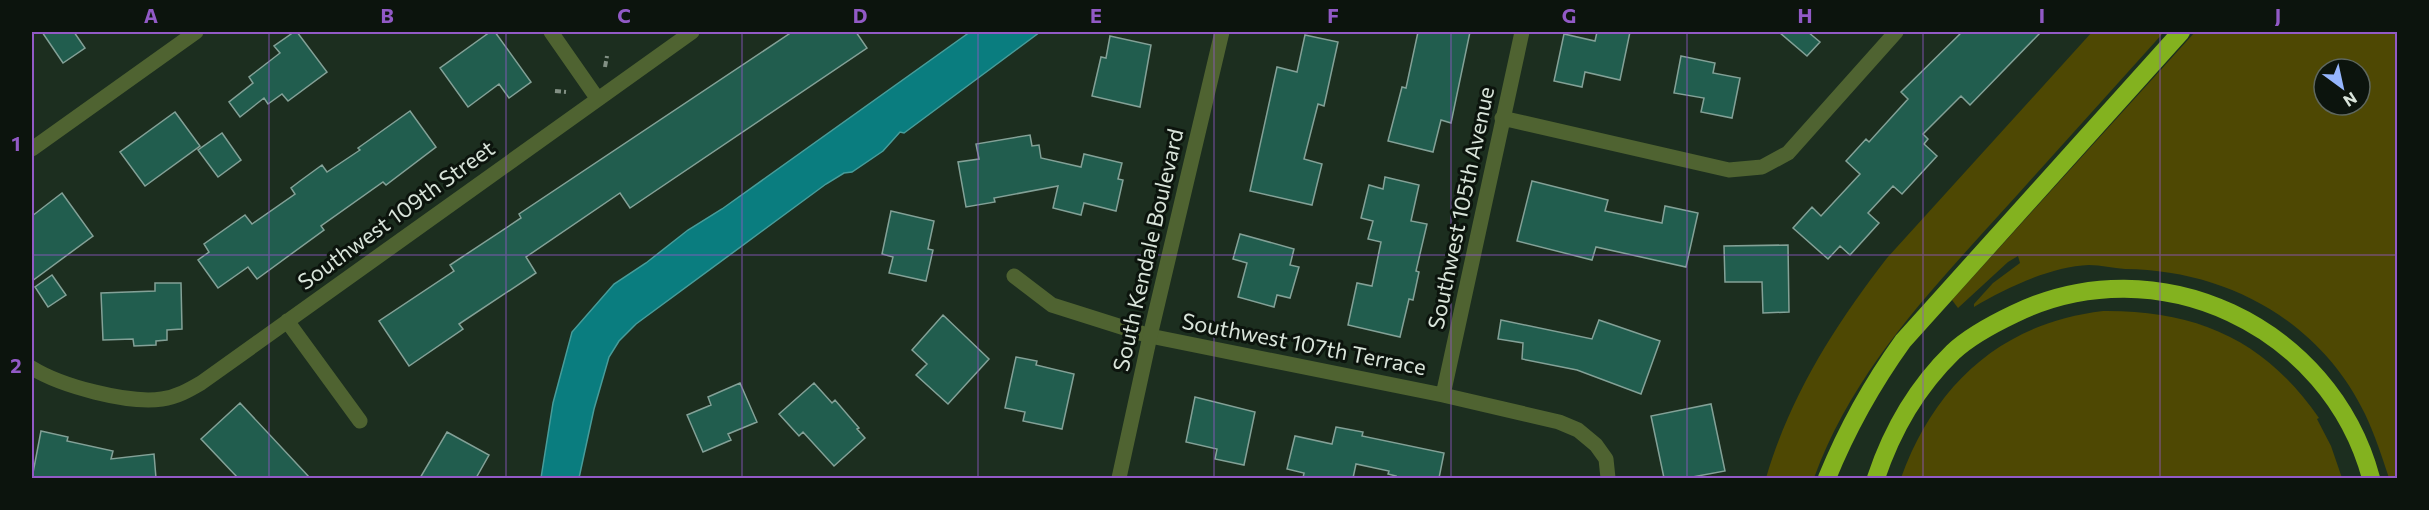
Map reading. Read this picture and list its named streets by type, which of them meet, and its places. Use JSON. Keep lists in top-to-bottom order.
{
  "streets": {
    "street": [
      "Southwest 105th Avenue",
      "Southwest 109th Street",
      "South Kendale Boulevard",
      "Southwest 107th Terrace"
    ]
  },
  "crossings": [
    ["Southwest 105th Avenue", "Southwest 107th Terrace"],
    ["South Kendale Boulevard", "Southwest 107th Terrace"]
  ],
  "north": "bottom right",
  "grid": {
    "columns": [
      "A",
      "B",
      "C",
      "D",
      "E",
      "F",
      "G",
      "H",
      "I",
      "J"
    ],
    "rows": ["1", "2"]
  }
}
